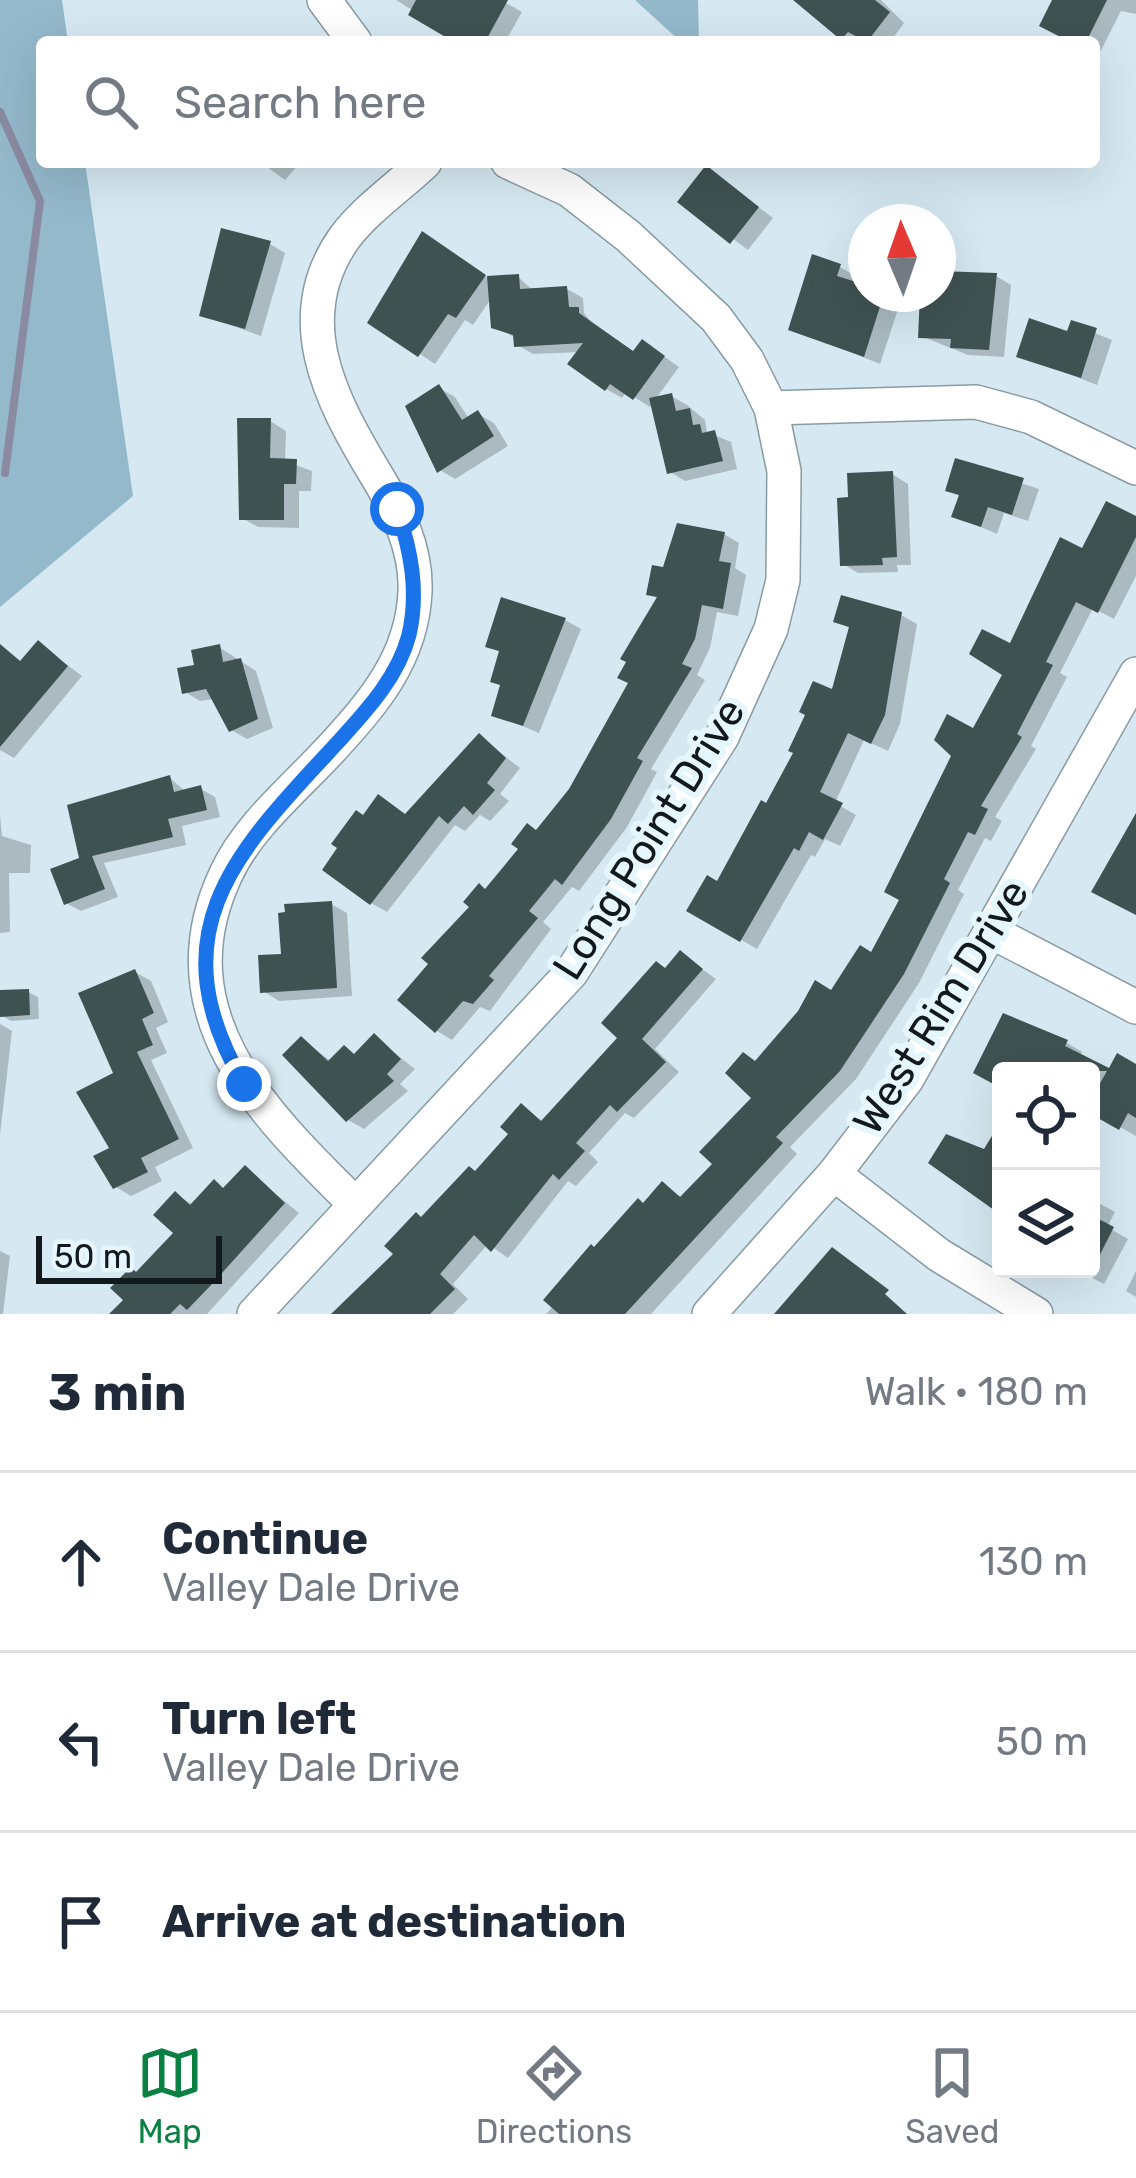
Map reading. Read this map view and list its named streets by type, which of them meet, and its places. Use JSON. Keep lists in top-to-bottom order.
{
  "streets": {
    "street": ["Long Point Drive", "West Rim Drive"]
  },
  "scale_bar": "50 m",
  "north": "top",
  "page": {
    "search": "Search here",
    "scale": "50 m",
    "heading": ["3 min", "Walk · 180 m"],
    "list": [
      ["Continue", "Valley Dale Drive", "130 m"],
      ["Turn left", "Valley Dale Drive", "50 m"],
      "Arrive at destination"
    ],
    "nav": ["Map", "Directions", "Saved"]
  }
}
